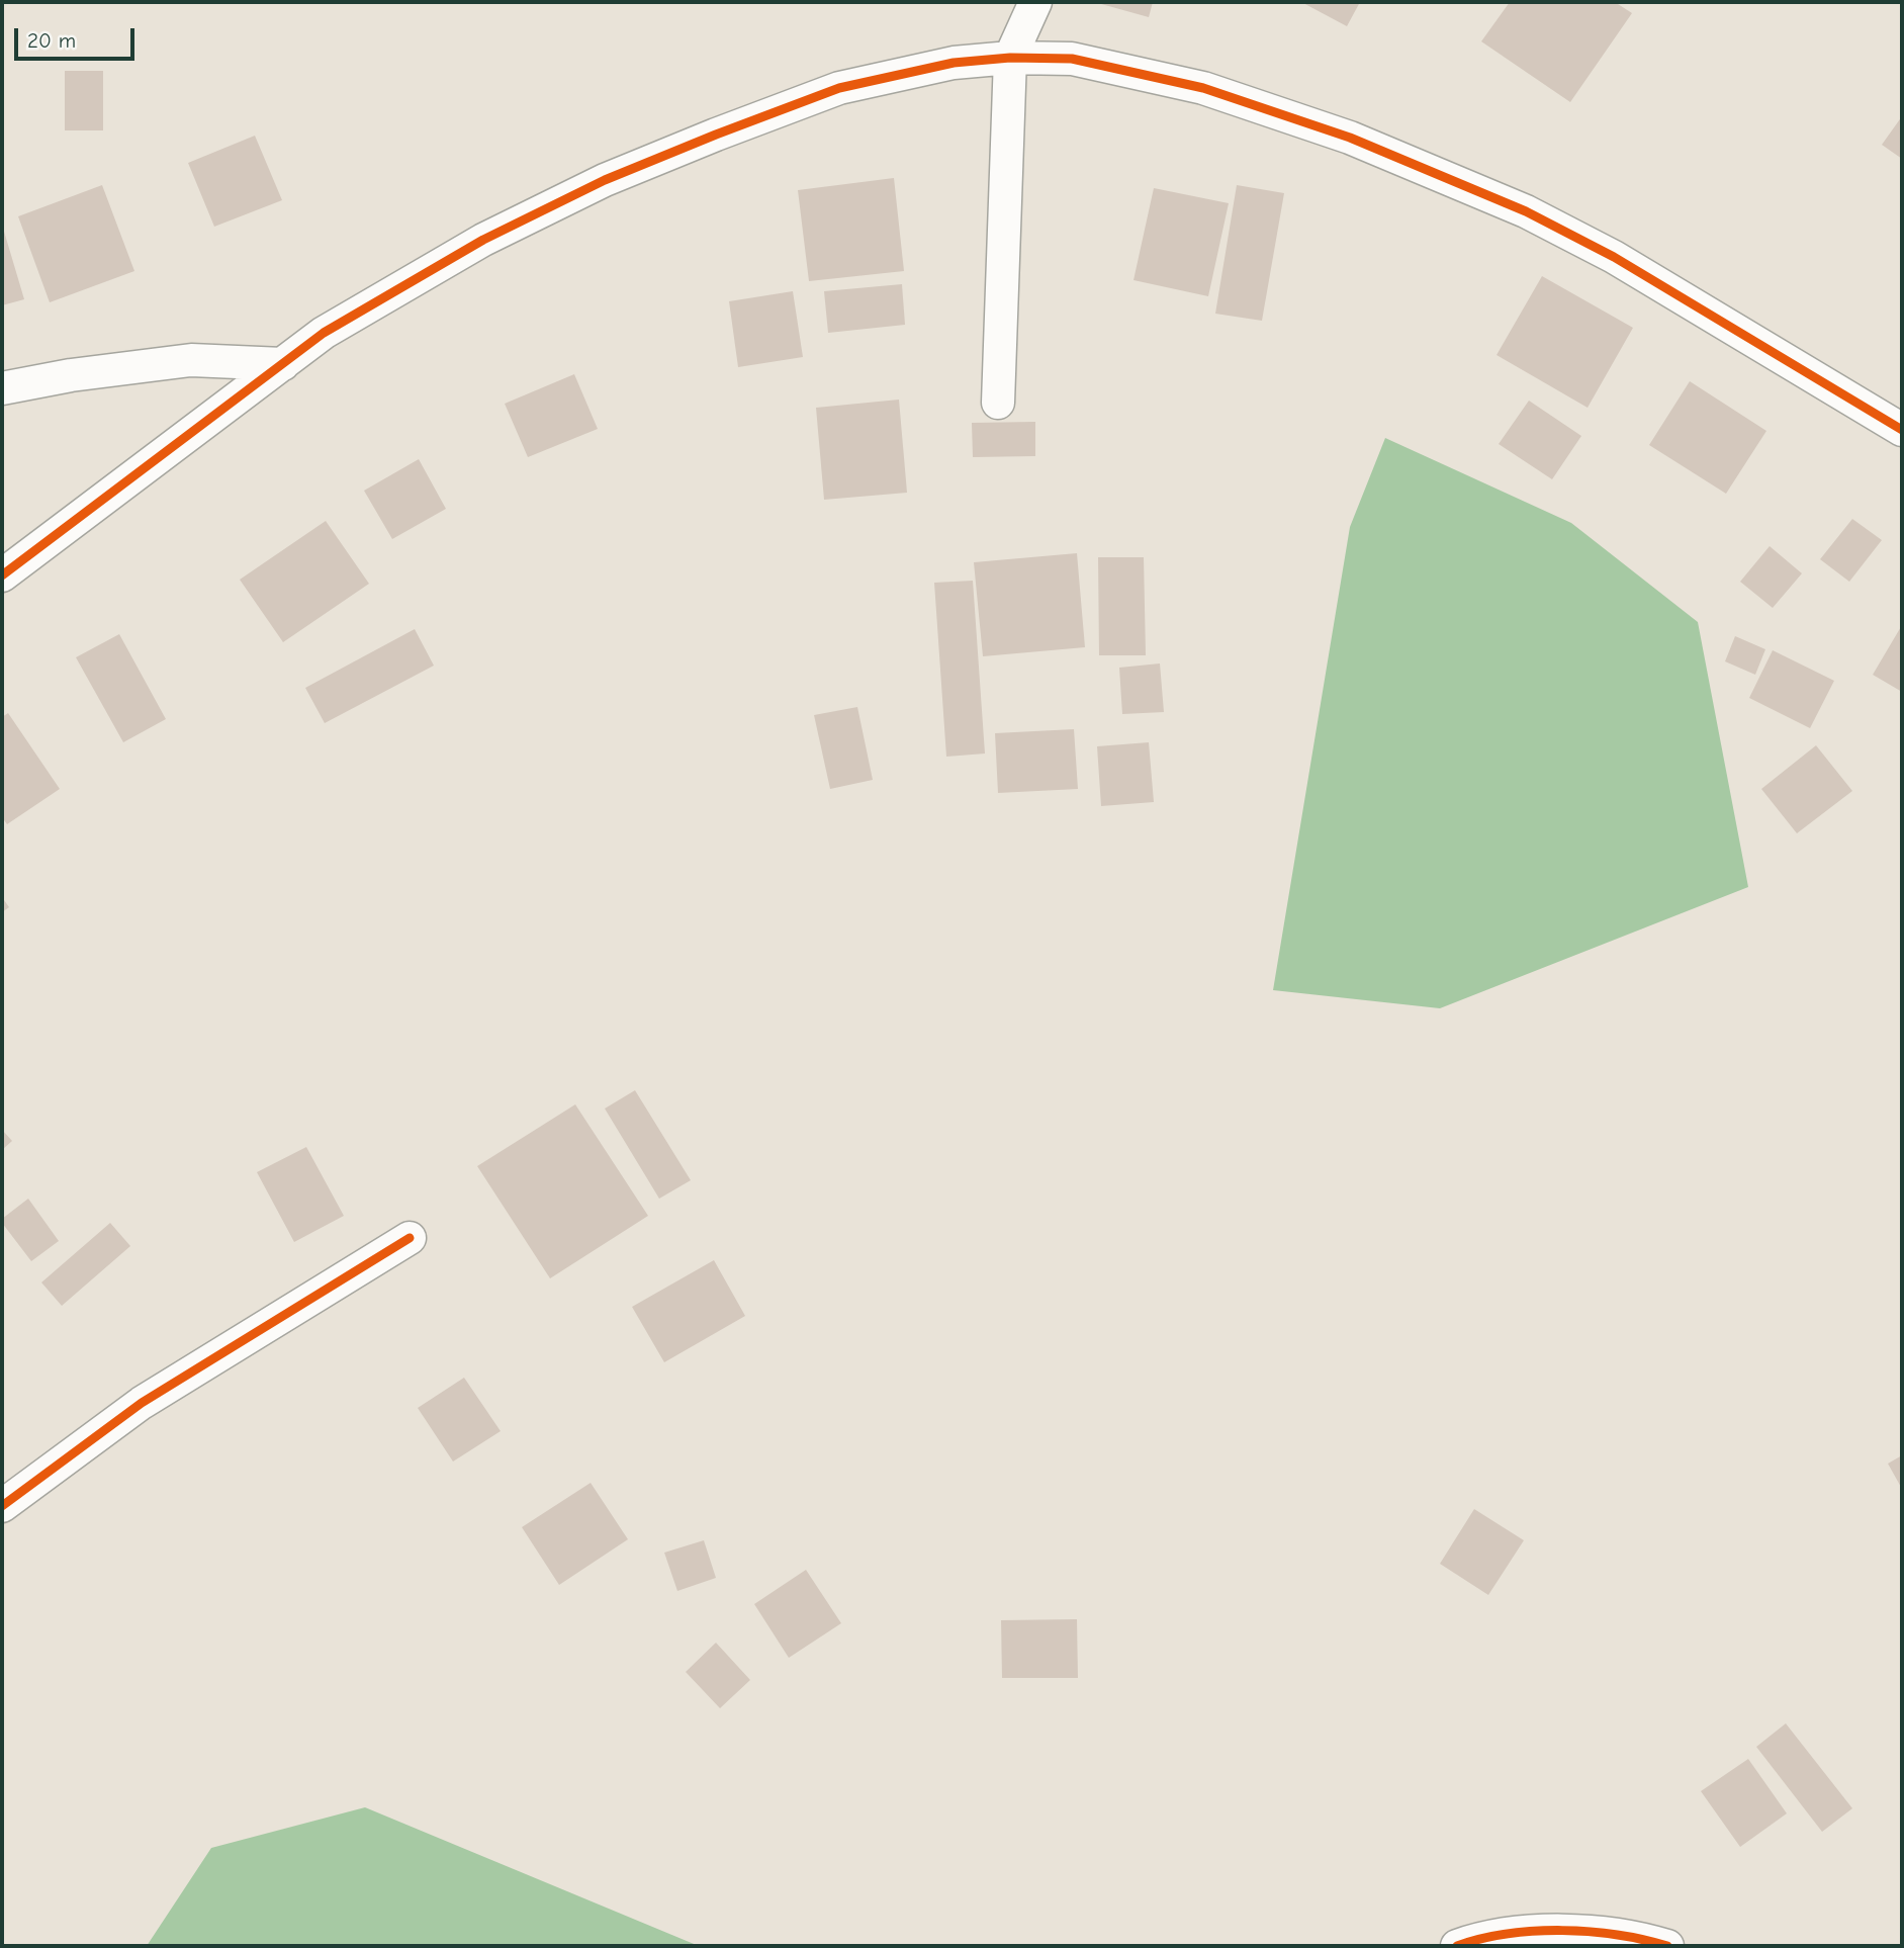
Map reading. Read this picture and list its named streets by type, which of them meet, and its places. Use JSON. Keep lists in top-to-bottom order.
{
  "scale_bar": "20 m"
}
